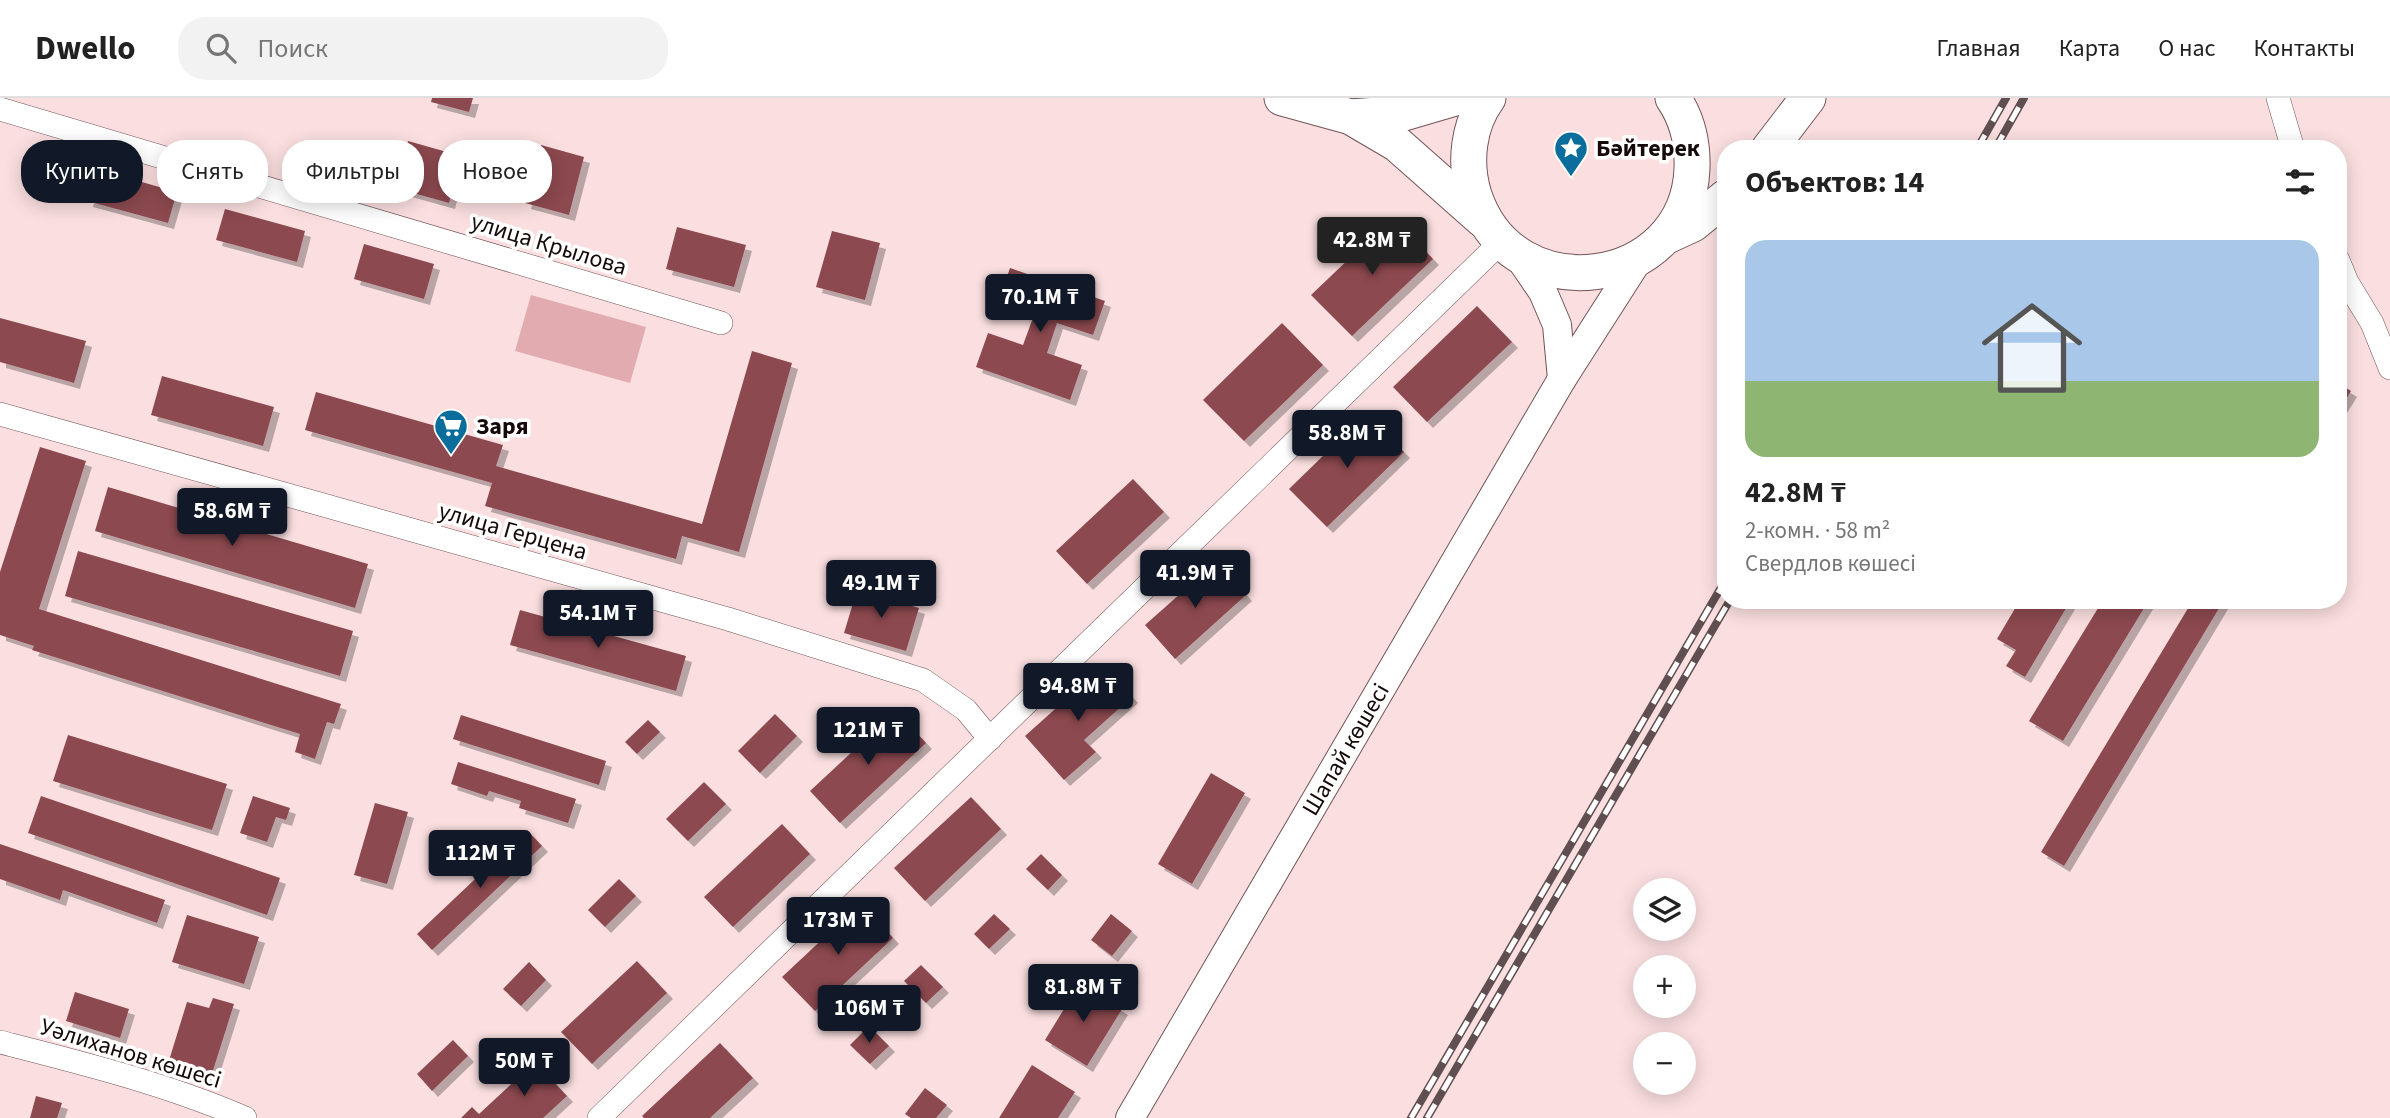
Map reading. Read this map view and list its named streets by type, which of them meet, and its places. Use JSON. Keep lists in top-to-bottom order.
{
  "streets": {
    "street": [
      "улица Крылова",
      "улица Герцена",
      "Шапай көшесі",
      "Уәлиханов көшесі"
    ]
  },
  "places": {
    "place": ["Бәйтерек"],
    "supermarket": ["Заря"]
  },
  "page": {
    "header": "Dwello",
    "search": "Поиск",
    "nav": [
      "Главная",
      "Карта",
      "О нас",
      "Контакты"
    ],
    "chip": [
      "Купить",
      "Снять",
      "Фильтры",
      "Новое"
    ],
    "heading": "Объектов: 14",
    "price": [
      "42.8M ₸",
      "70.1M ₸",
      "58.8M ₸",
      "58.6M ₸",
      "41.9M ₸",
      "49.1M ₸",
      "54.1M ₸",
      "94.8M ₸",
      "121M ₸",
      "112M ₸",
      "173M ₸",
      "81.8M ₸",
      "106M ₸",
      "50M ₸"
    ],
    "list": [
      {
        "name": "42.8M ₸",
        "note": "2-комн. · 58 m² · Свердлов көшесі"
      }
    ],
    "map_buttons": ["+", "−"]
  }
}
